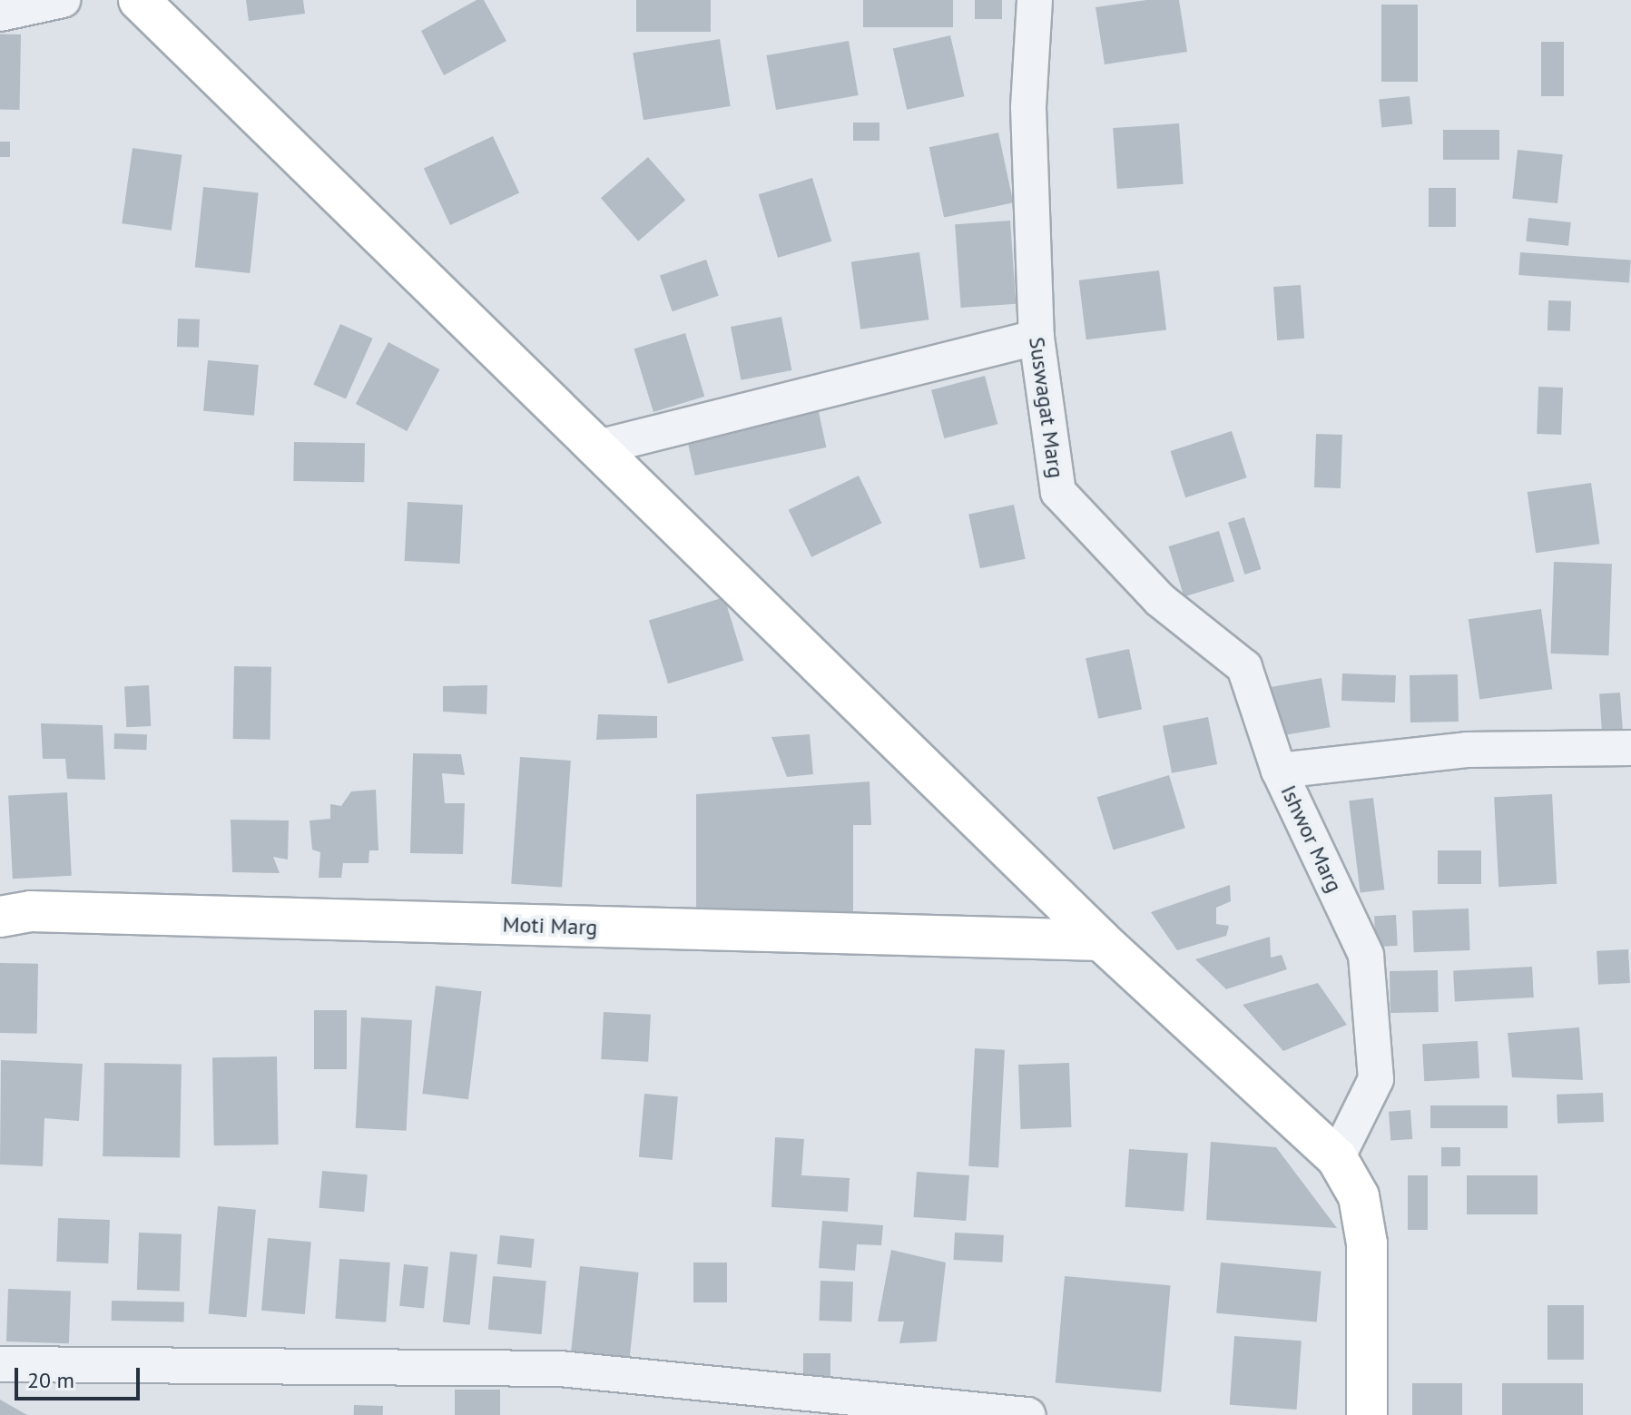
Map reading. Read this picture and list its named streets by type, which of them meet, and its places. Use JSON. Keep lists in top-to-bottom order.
{
  "streets": {
    "street": ["Suswagat Marg", "Ishwor Marg", "Moti Marg"]
  },
  "crossings": [
    ["Suswagat Marg", "Ishwor Marg"]
  ],
  "scale_bar": "20 m"
}
